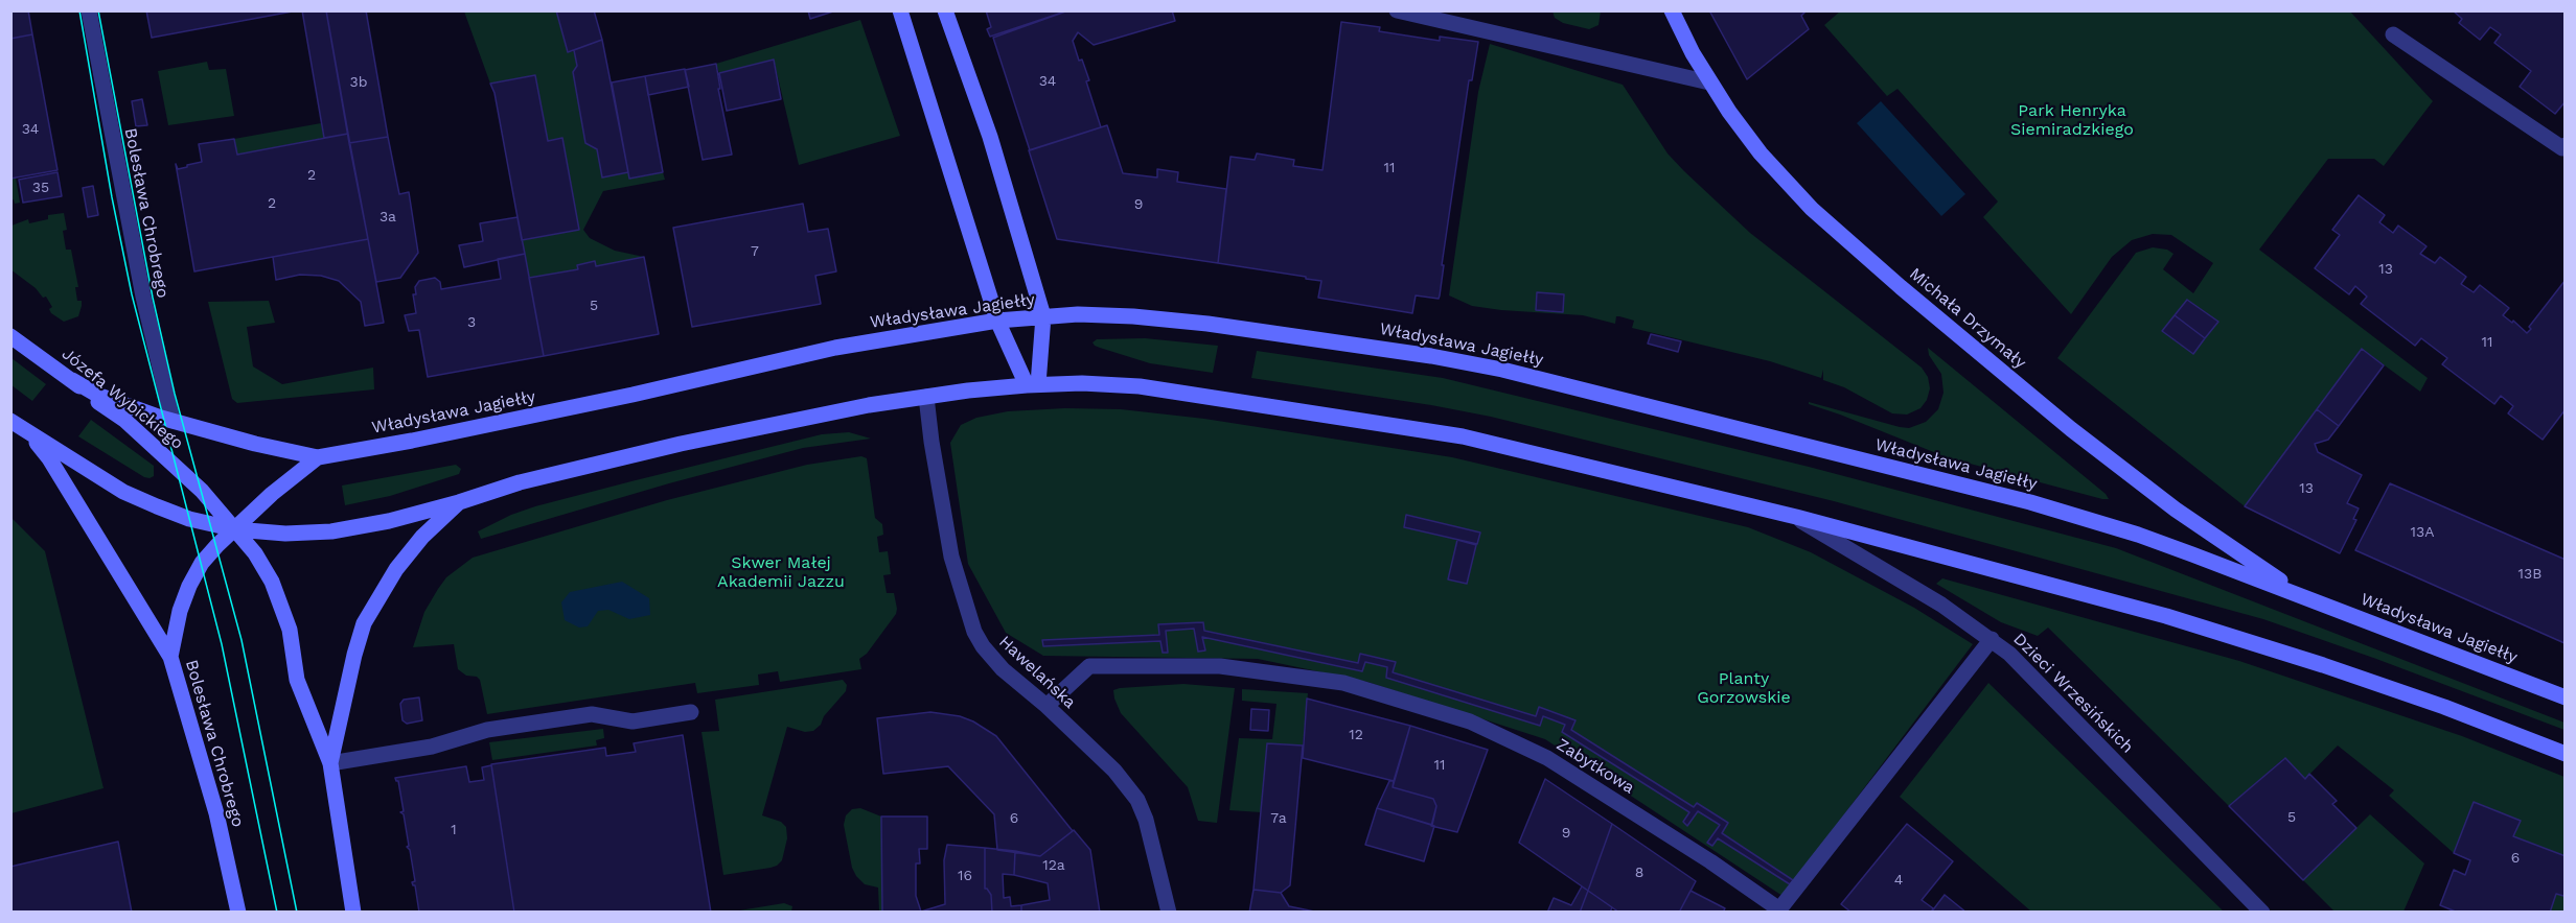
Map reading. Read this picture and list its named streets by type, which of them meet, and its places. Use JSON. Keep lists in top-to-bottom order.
{
  "streets": {
    "main road": [
      "Bolesława Chrobrego",
      "Władysława Jagiełły",
      "Michała Drzymały",
      "Józefa Wybickiego"
    ],
    "street": ["Hawelańska", "Dzieci Wrzesińskich", "Zabytkowa"]
  },
  "crossings": [
    ["Władysława Jagiełły", "Michała Drzymały"],
    ["Hawelańska", "Zabytkowa"],
    ["Dzieci Wrzesińskich", "Zabytkowa"]
  ],
  "parks": ["Park Henryka Siemiradzkiego", "Skwer Małej Akademii Jazzu", "Planty Gorzowskie"],
  "house_numbers": [
    "34",
    "3b",
    "34",
    "11",
    "2",
    "35",
    "2",
    "9",
    "3a",
    "7",
    "13",
    "5",
    "3",
    "11",
    "13",
    "13A",
    "13B",
    "12",
    "11",
    "5",
    "6",
    "7a",
    "1",
    "9",
    "6",
    "12a",
    "8",
    "16",
    "4"
  ]
}
